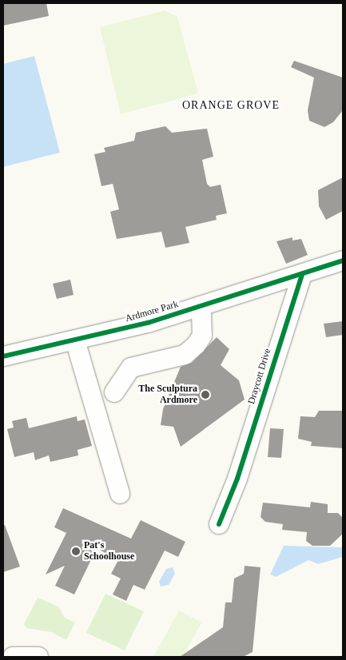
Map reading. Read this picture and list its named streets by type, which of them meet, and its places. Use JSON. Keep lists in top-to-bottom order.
{
  "streets": {
    "street": ["Ardmore Park", "Draycott Drive"]
  },
  "crossings": [
    ["Ardmore Park", "Draycott Drive"]
  ],
  "districts": ["ORANGE GROVE"],
  "places": ["The Sculptura Ardmore", "Pat's Schoolhouse"]
}
